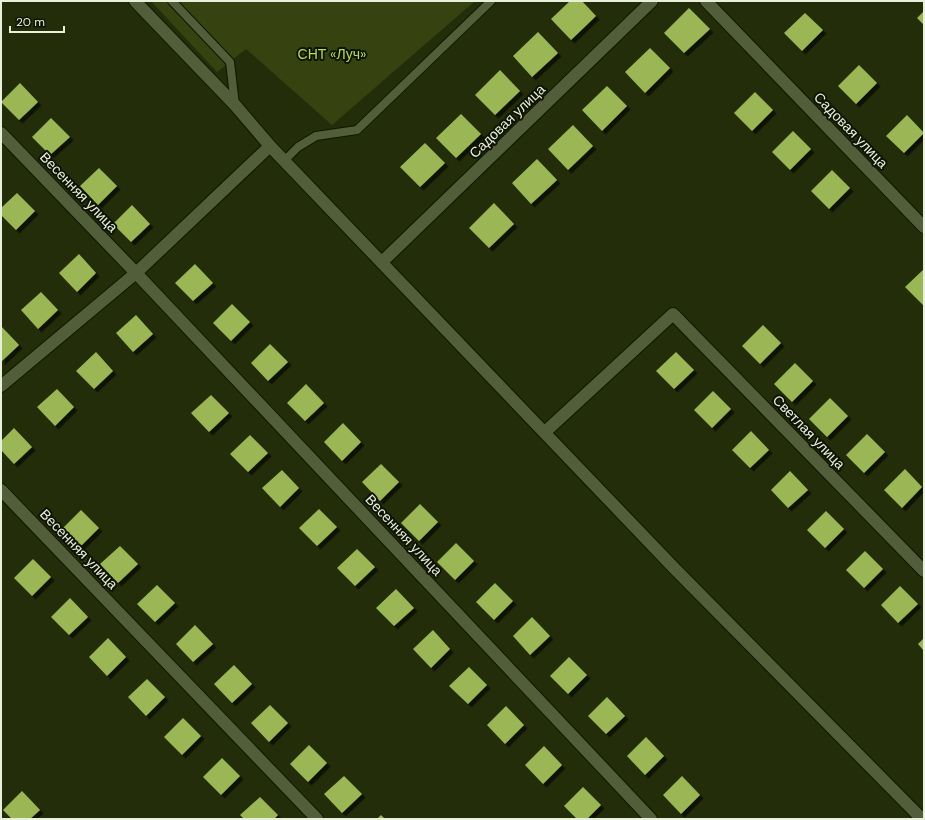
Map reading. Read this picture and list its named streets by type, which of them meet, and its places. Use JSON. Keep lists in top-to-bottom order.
{
  "streets": {
    "street": ["Садовая улица", "Весенняя улица", "Светлая улица"]
  },
  "parks": ["СНТ «Луч»"],
  "scale_bar": "20 m"
}
